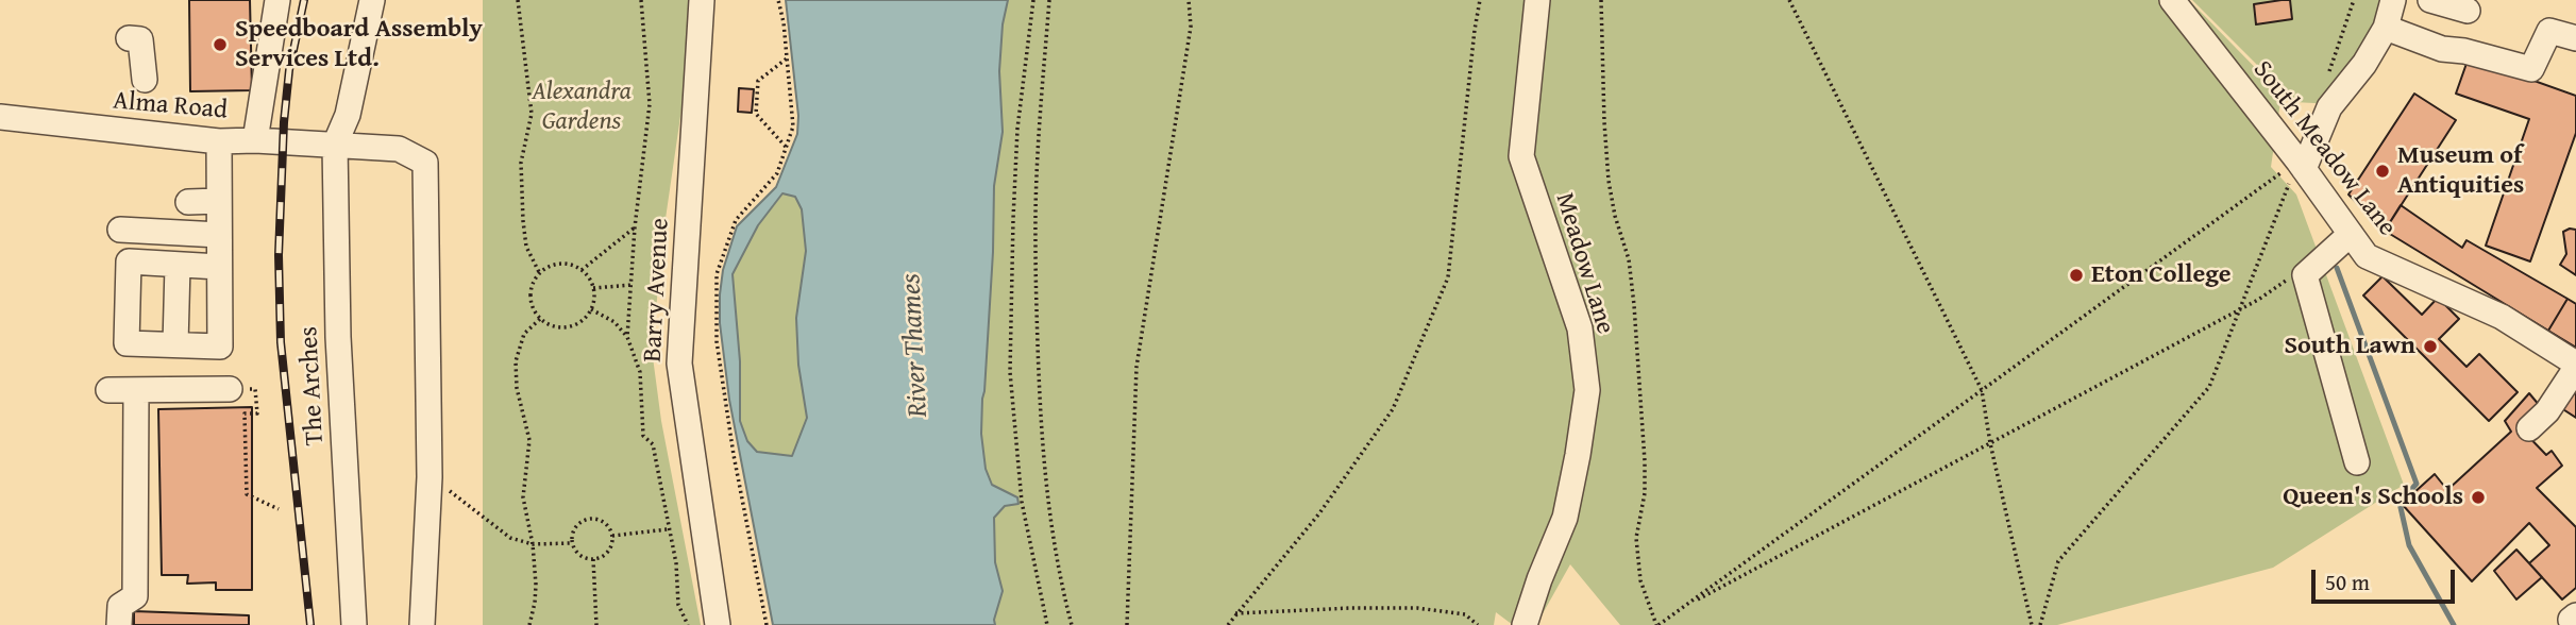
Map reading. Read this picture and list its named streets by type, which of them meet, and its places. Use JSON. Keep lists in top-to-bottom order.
{
  "streets": {
    "street": [
      "Alma Road",
      "South Meadow Lane",
      "Meadow Lane",
      "Barry Avenue",
      "The Arches"
    ]
  },
  "crossings": [
    ["Alma Road", "The Arches"]
  ],
  "water": ["River Thames"],
  "parks": ["Alexandra Gardens"],
  "places": [
    "Speedboard Assembly Services Ltd.",
    "Museum of Antiquities",
    "Eton College",
    "South Lawn",
    "Queen's Schools"
  ],
  "scale_bar": "50 m"
}
